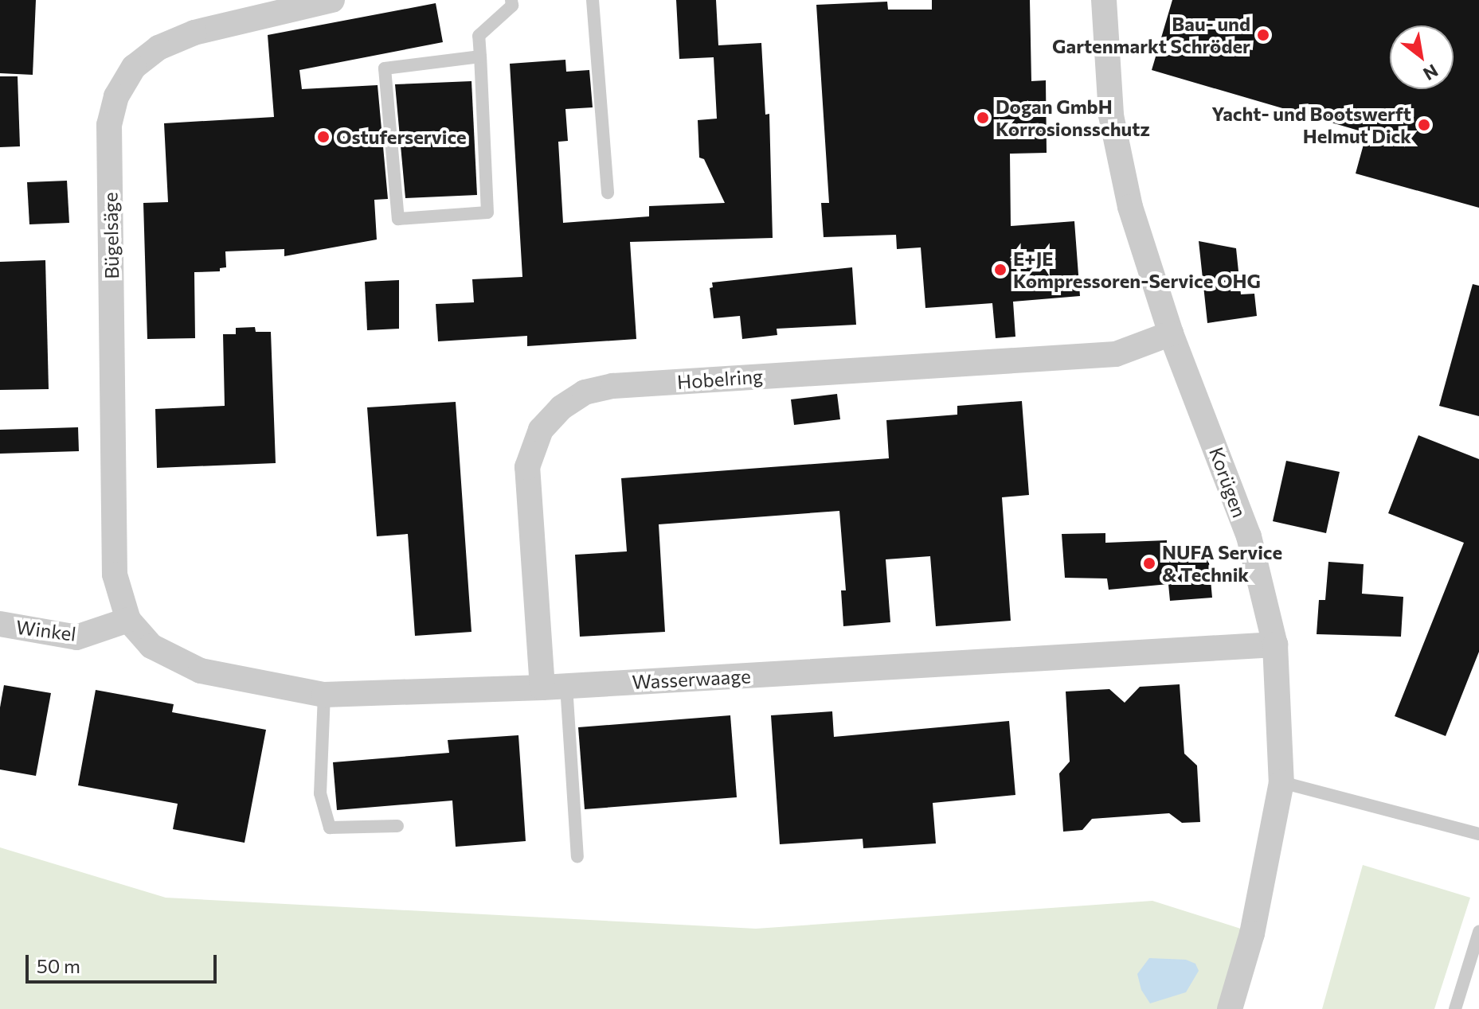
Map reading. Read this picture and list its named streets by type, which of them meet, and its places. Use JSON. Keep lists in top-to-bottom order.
{
  "streets": {
    "street": [
      "Bügelsäge",
      "Hobelring",
      "Korügen",
      "Winkel",
      "Wasserwaage"
    ]
  },
  "crossings": [
    ["Bügelsäge", "Winkel"],
    ["Bügelsäge", "Wasserwaage"],
    ["Hobelring", "Korügen"],
    ["Hobelring", "Wasserwaage"],
    ["Korügen", "Wasserwaage"],
    ["Winkel", "Wasserwaage"]
  ],
  "places": [
    "Bau- und Gartenmarkt Schröder",
    "Dogan GmbH Korrosionsschutz",
    "Yacht- und Bootswerft Helmut Dick",
    "Ostuferservice",
    "E+JE Kompressoren-Service OHG",
    "NUFA Service & Technik"
  ],
  "scale_bar": "50 m",
  "north": "bottom right"
}
